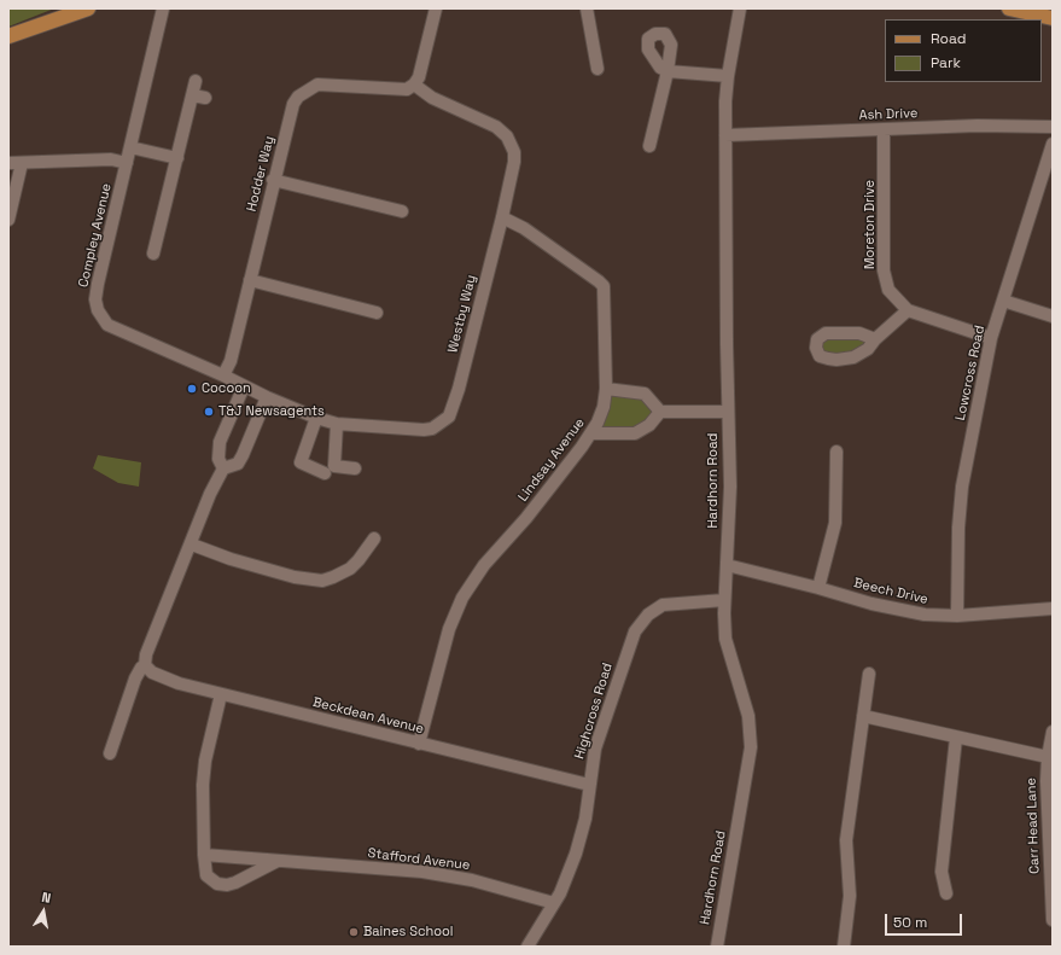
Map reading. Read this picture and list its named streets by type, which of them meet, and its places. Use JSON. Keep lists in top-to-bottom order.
{
  "streets": {
    "street": [
      "Ash Drive",
      "Hodder Way",
      "Moreton Drive",
      "Compley Avenue",
      "Westby Way",
      "Lowcross Road",
      "Lindsay Avenue",
      "Hardhorn Road",
      "Beech Drive",
      "Highcross Road",
      "Beckdean Avenue",
      "Carr Head Lane",
      "Stafford Avenue"
    ]
  },
  "crossings": [
    ["Ash Drive", "Moreton Drive"],
    ["Ash Drive", "Hardhorn Road"],
    ["Hodder Way", "Compley Avenue"],
    ["Hodder Way", "Westby Way"],
    ["Moreton Drive", "Lowcross Road"],
    ["Compley Avenue", "Westby Way"],
    ["Westby Way", "Lindsay Avenue"],
    ["Lowcross Road", "Beech Drive"],
    ["Lindsay Avenue", "Beckdean Avenue"],
    ["Hardhorn Road", "Beech Drive"],
    ["Hardhorn Road", "Highcross Road"],
    ["Highcross Road", "Beckdean Avenue"],
    ["Highcross Road", "Stafford Avenue"]
  ],
  "places": ["Cocoon", "T&J Newsagents", "Baines School"],
  "legend": ["Road", "Park"],
  "scale_bar": "50 m",
  "north": "top"
}
